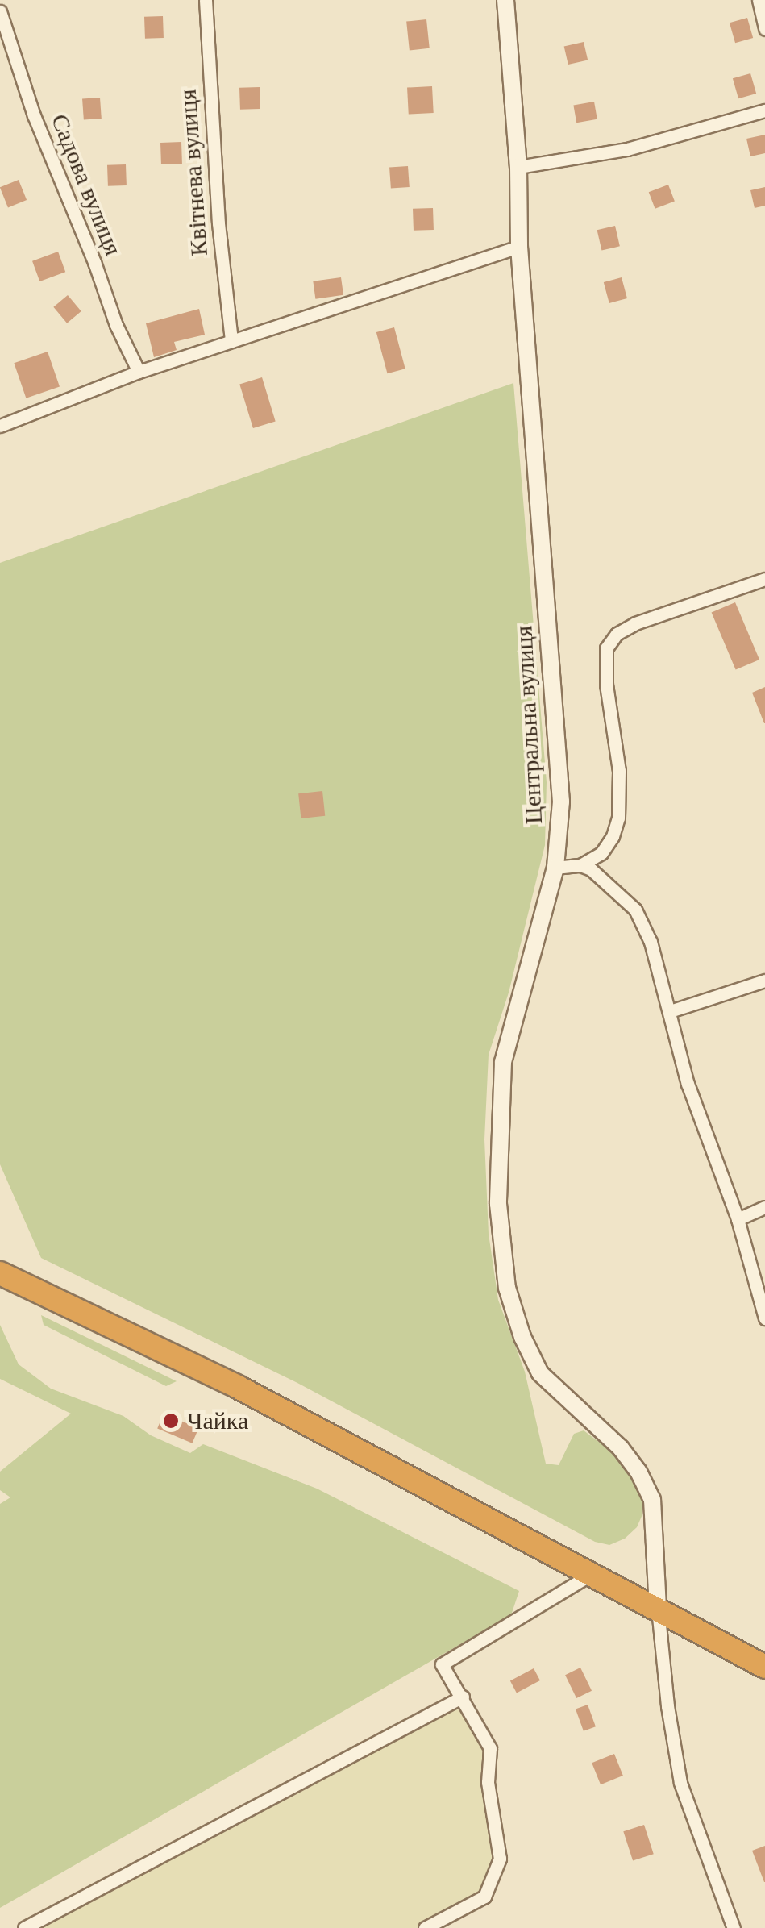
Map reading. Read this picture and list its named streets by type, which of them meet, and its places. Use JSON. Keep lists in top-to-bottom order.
{
  "streets": {
    "street": ["Квітнева вулиця", "Садова вулиця", "Центральна вулиця"]
  },
  "places": ["Чайка"]
}
